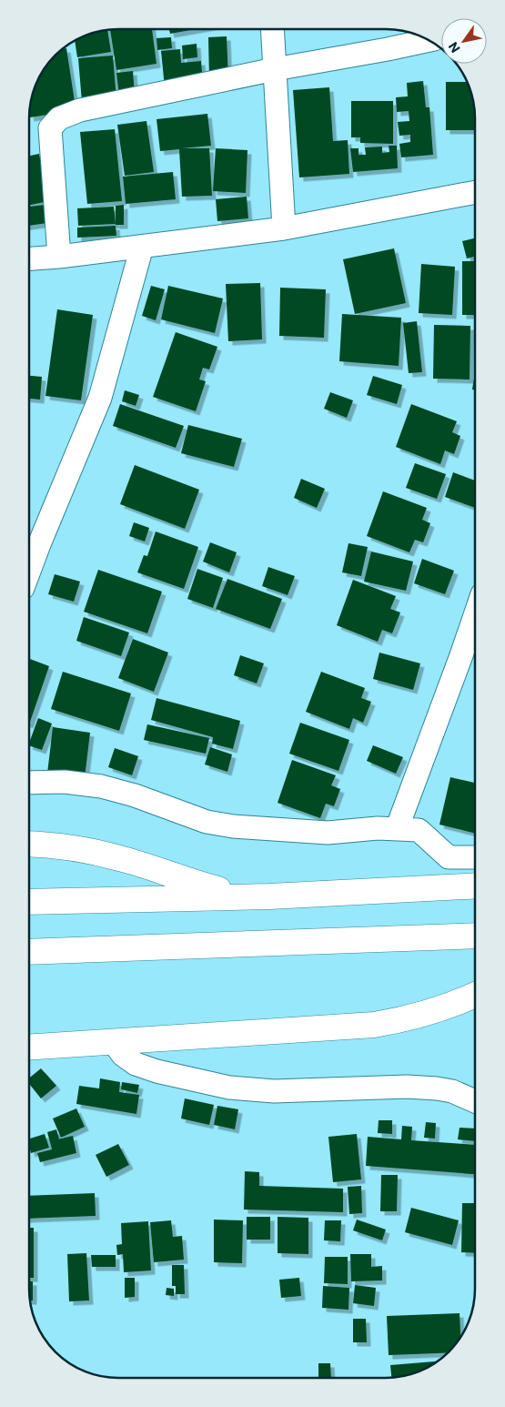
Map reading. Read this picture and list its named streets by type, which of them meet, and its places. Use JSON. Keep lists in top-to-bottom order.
{
  "north": "bottom left"
}
